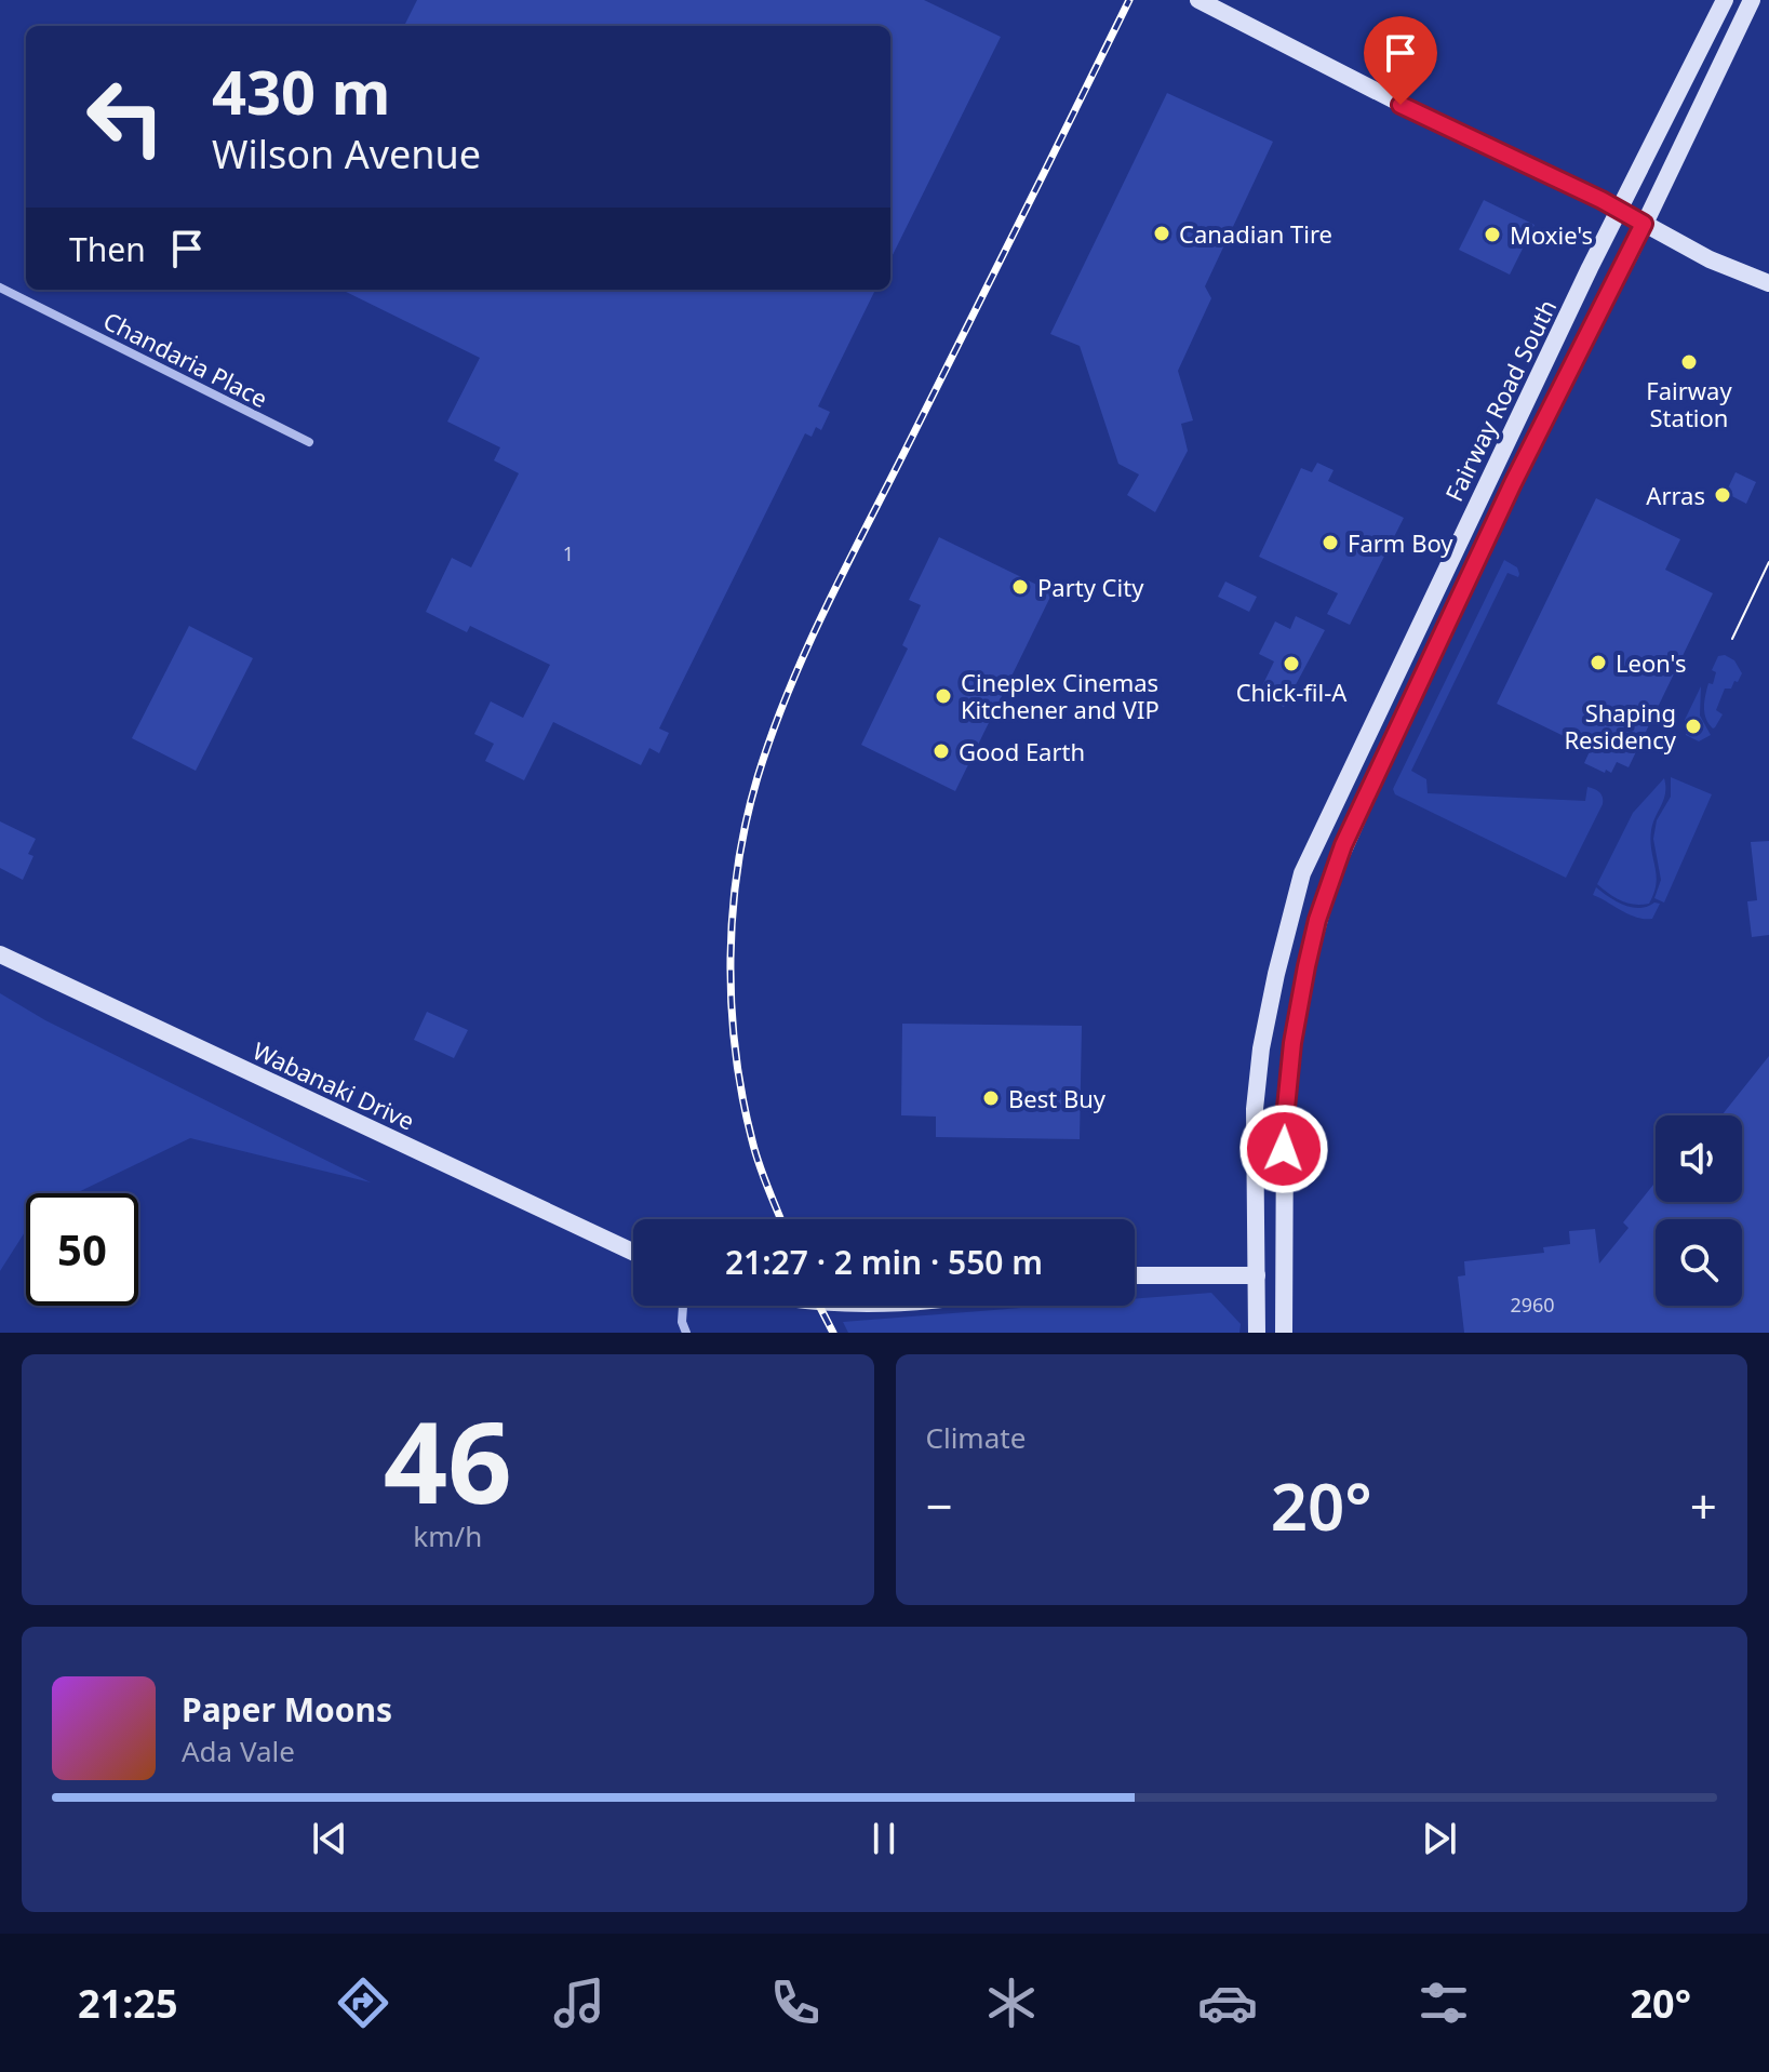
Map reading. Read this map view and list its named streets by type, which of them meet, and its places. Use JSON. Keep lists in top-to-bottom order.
{
  "streets": {
    "main road": ["Fairway Road South", "Wabanaki Drive"],
    "street": ["Chandaria Place"]
  },
  "places": [
    "Canadian Tire",
    "Moxie's",
    "Fairway Station",
    "Arras",
    "Farm Boy",
    "Party City",
    "Leon's",
    "Chick-fil-A",
    "Cineplex Cinemas Kitchener and VIP",
    "Shaping Residency",
    "Good Earth",
    "Best Buy"
  ],
  "house_numbers": ["1", "2960"],
  "page": {
    "turn": ["430 m", "Wilson Avenue"],
    "then": "Then",
    "limit": "50",
    "trip": "21:27 · 2 min · 550 m",
    "tile": [
      ["46", "km/h"],
      "Climate"
    ],
    "heat": ["−", "20°", "+"],
    "song": ["Paper Moons", "Ada Vale"],
    "tabs": ["21:25", "20°"]
  }
}
